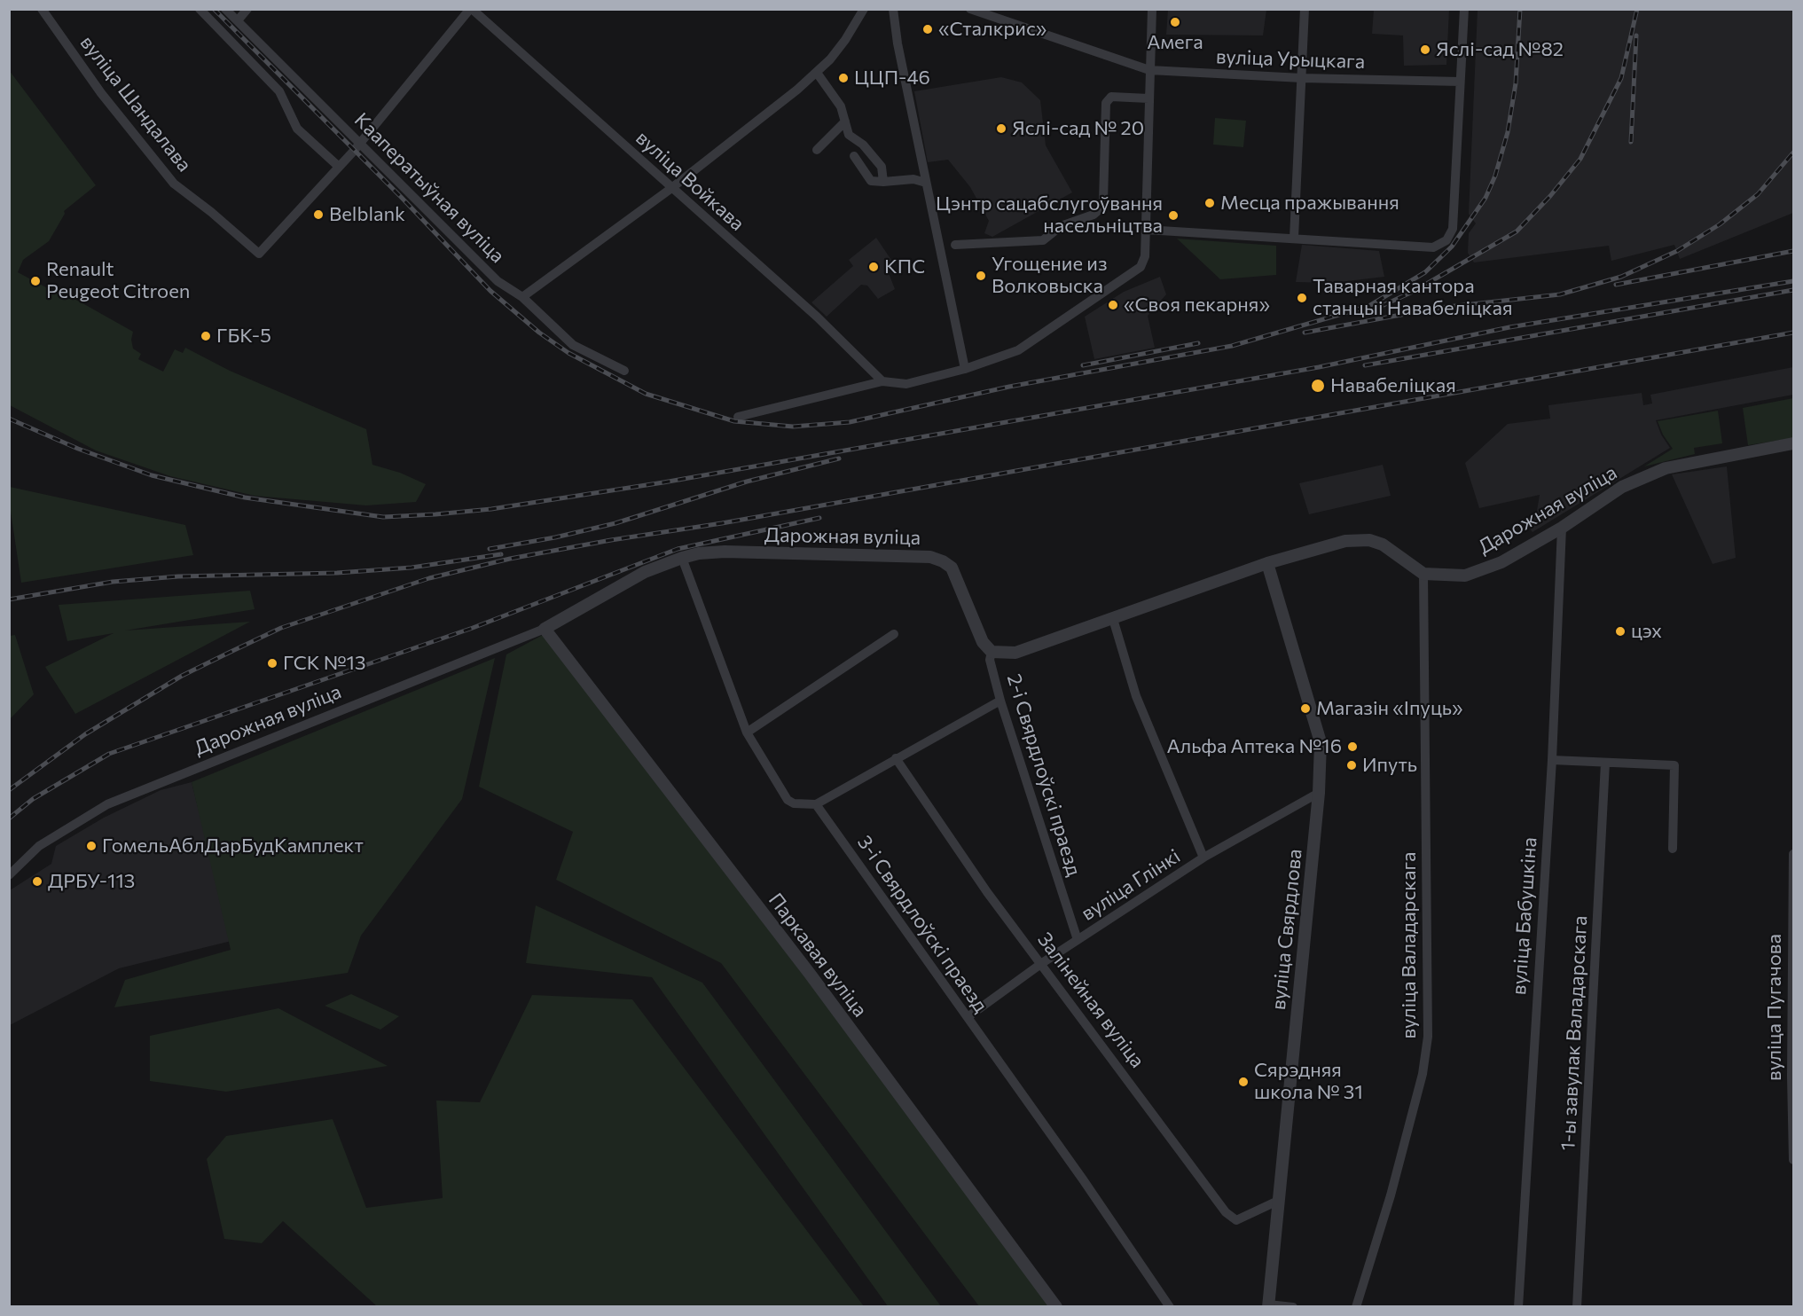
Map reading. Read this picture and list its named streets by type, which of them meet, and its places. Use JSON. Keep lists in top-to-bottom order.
{
  "streets": {
    "street": [
      "вуліца Урыцкага",
      "вуліца Шандалава",
      "вуліца Войкава",
      "Кааператыўная вуліца",
      "Дарожная вуліца",
      "2-і Свярдлоўскі праезд",
      "вуліца Глінкі",
      "вуліца Бабушкіна",
      "3-і Свярдлоўскі праезд",
      "вуліца Свярдлова",
      "вуліца Валадарскага",
      "Паркавая вуліца",
      "Залінейная вуліца",
      "вуліца Пугачова",
      "1-ы завулак Валадарскага"
    ]
  },
  "crossings": [
    ["Дарожная вуліца", "2-і Свярдлоўскі праезд"],
    ["Дарожная вуліца", "вуліца Бабушкіна"],
    ["Дарожная вуліца", "вуліца Валадарскага"],
    ["Дарожная вуліца", "Паркавая вуліца"],
    ["2-і Свярдлоўскі праезд", "вуліца Глінкі"],
    ["вуліца Глінкі", "3-і Свярдлоўскі праезд"],
    ["вуліца Глінкі", "вуліца Свярдлова"],
    ["вуліца Глінкі", "Залінейная вуліца"],
    ["вуліца Свярдлова", "Залінейная вуліца"]
  ],
  "places": [
    "Амега",
    "«Сталкрис»",
    "Яслі-сад №82",
    "ЦЦП-46",
    "Яслі-сад № 20",
    "Месца пражывання",
    "Belblank",
    "Цэнтр сацабслугоўвання насельніцтва",
    "КПС",
    "Угощение из Волковыска",
    "Renault Peugeot Citroen",
    "Таварная кантора станцыі Навабеліцкая",
    "«Своя пекарня»",
    "ГБК-5",
    "Навабеліцкая",
    "цэх",
    "ГСК №13",
    "Магазін «Іпуць»",
    "Альфа Аптека №16",
    "Ипуть",
    "ГомельАблДарБудКамплект",
    "ДРБУ-113",
    "Сярэдняя школа № 31"
  ]
}
